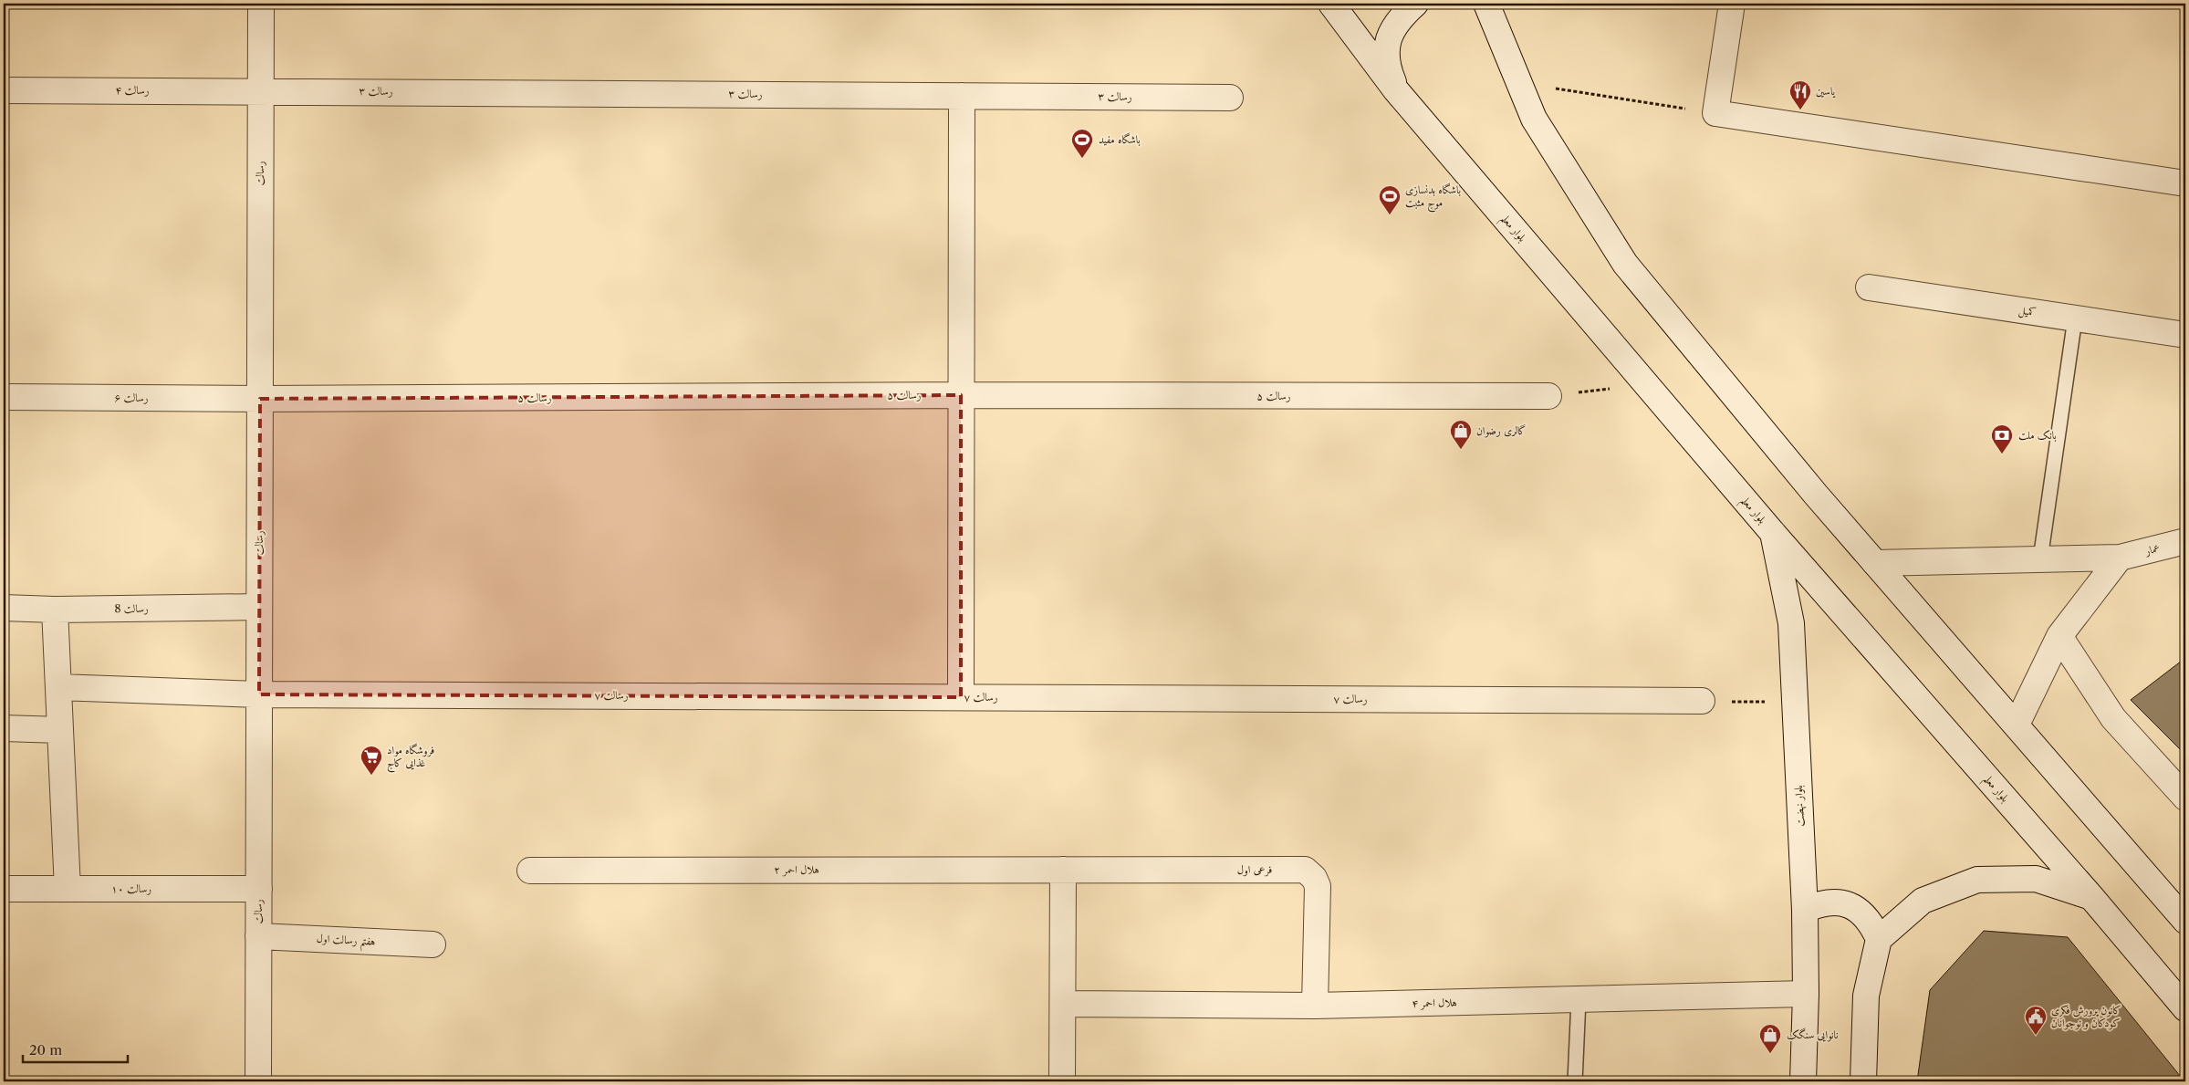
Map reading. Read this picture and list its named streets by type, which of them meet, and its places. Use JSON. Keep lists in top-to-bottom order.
{
  "streets": {
    "street": [
      "رسالت ۴",
      "رسالت ۳",
      "رسالت",
      "بلوار معلم",
      "کمیل",
      "رسالت ۵",
      "رسالت ۶",
      "عمار",
      "رسالت 8",
      "رسالت ۷",
      "بلوار نهضت",
      "هلال احمر ۲",
      "فرعی اول",
      "رسالت ۱۰",
      "هفتم رسالت اول",
      "هلال احمر ۴"
    ]
  },
  "crossings": [
    ["رسالت ۴", "رسالت ۳"],
    ["رسالت ۴", "رسالت"],
    ["رسالت ۳", "رسالت"],
    ["رسالت", "رسالت ۵"],
    ["رسالت", "رسالت ۶"],
    ["رسالت", "رسالت 8"],
    ["رسالت", "رسالت ۷"],
    ["رسالت", "رسالت ۱۰"],
    ["رسالت", "هفتم رسالت اول"],
    ["بلوار معلم", "بلوار نهضت"],
    ["رسالت ۵", "رسالت ۶"],
    ["بلوار نهضت", "هلال احمر ۴"],
    ["هلال احمر ۲", "فرعی اول"],
    ["فرعی اول", "هلال احمر ۴"]
  ],
  "places": {
    "restaurant": ["یاسین"],
    "sports": ["باشگاه مفید", "باشگاه بدنسازی موج مثبت"],
    "shop": ["گالری رضوان", "نانوایی سنگک"],
    "bank": ["بانک ملت"],
    "supermarket": ["فروشگاه مواد غذایی کاج"],
    "public building": ["کانون پرورش فکری کودکان و نوجوانان"]
  },
  "scale_bar": "20 m"
}
